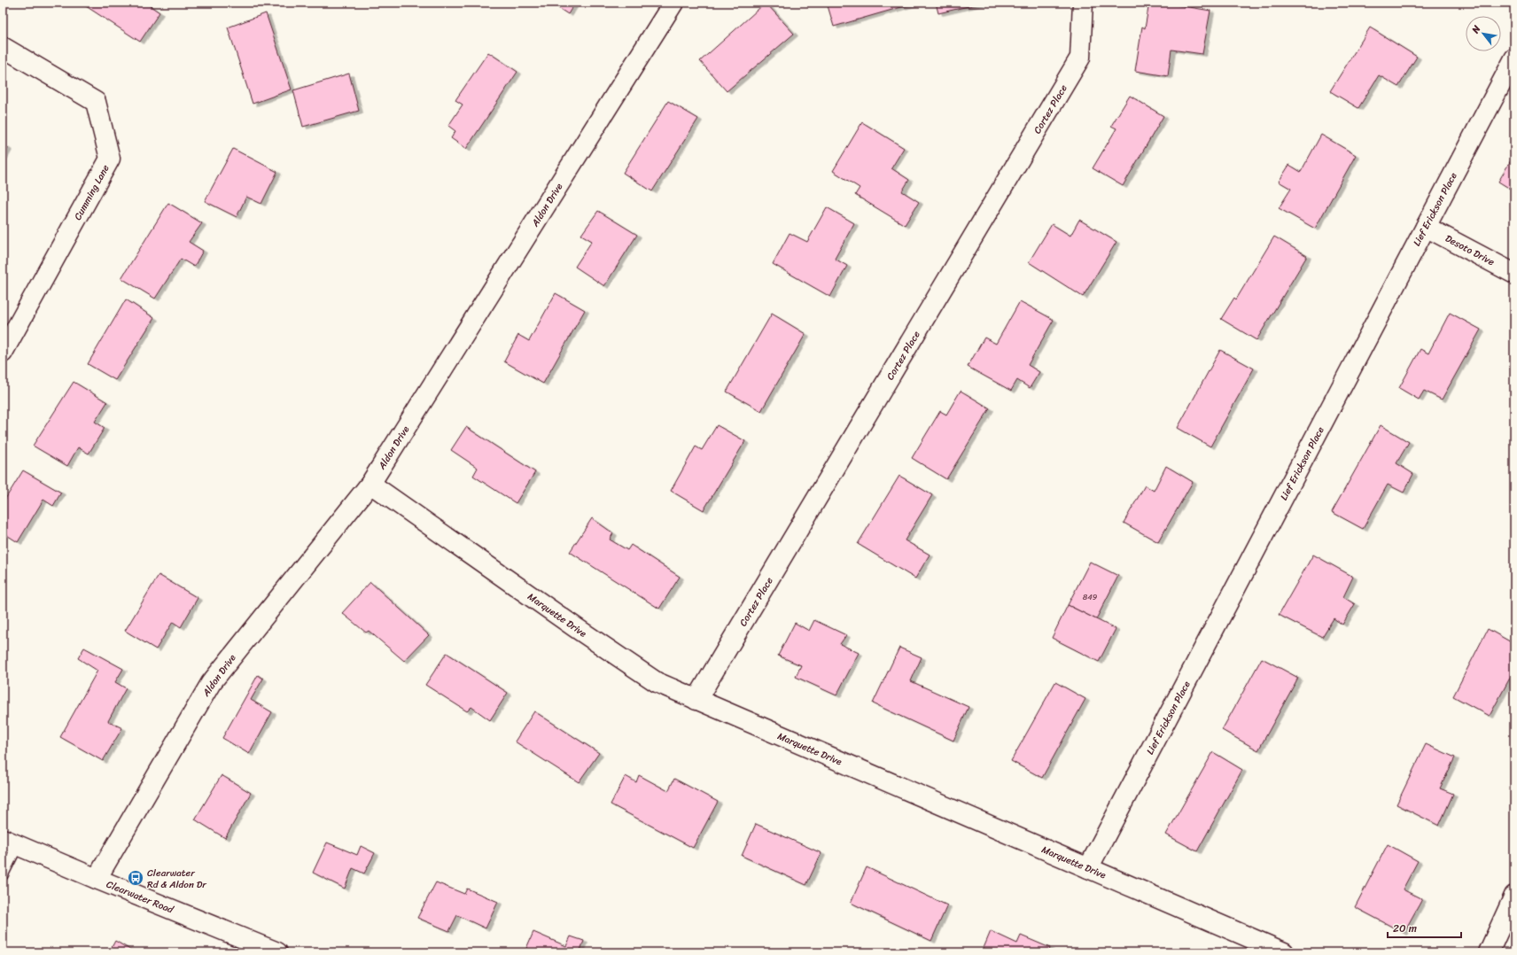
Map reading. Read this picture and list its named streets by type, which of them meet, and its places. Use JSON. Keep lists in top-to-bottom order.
{
  "streets": {
    "street": [
      "Cortez Place",
      "Cumming Lane",
      "Aldon Drive",
      "Lief Erickson Place",
      "Desoto Drive",
      "Marquette Drive",
      "Clearwater Road"
    ]
  },
  "crossings": [
    ["Cortez Place", "Marquette Drive"],
    ["Aldon Drive", "Marquette Drive"],
    ["Aldon Drive", "Clearwater Road"],
    ["Lief Erickson Place", "Desoto Drive"],
    ["Lief Erickson Place", "Marquette Drive"]
  ],
  "places": {
    "bus stop": ["Clearwater Rd & Aldon Dr"]
  },
  "house_numbers": ["849"],
  "scale_bar": "20 m",
  "north": "top left"
}
